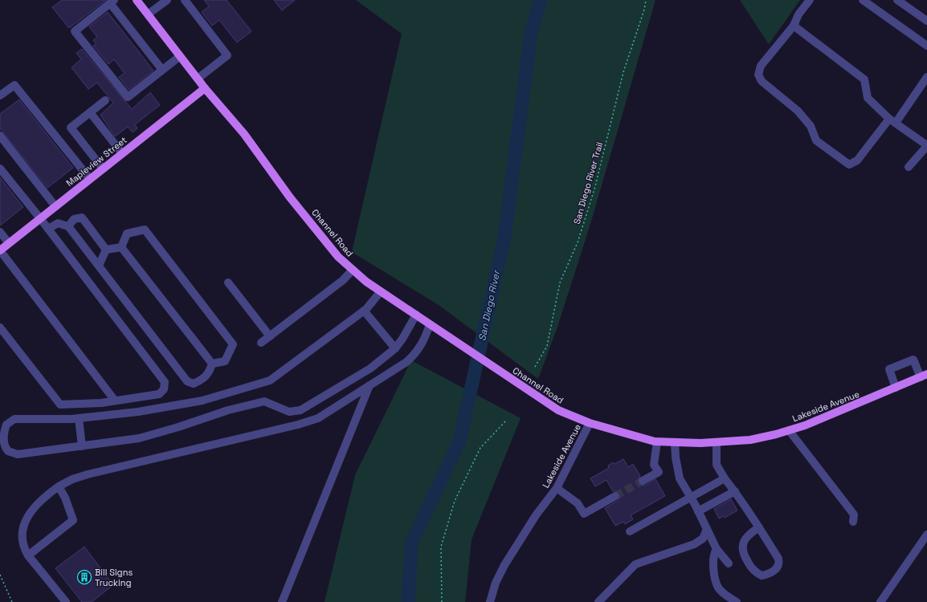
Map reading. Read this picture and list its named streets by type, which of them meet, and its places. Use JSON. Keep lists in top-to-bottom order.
{
  "streets": {
    "main road": ["Mapleview Street", "Channel Road", "Lakeside Avenue"],
    "path": ["San Diego River Trail"]
  },
  "crossings": [
    ["Mapleview Street", "Channel Road"],
    ["Channel Road", "Lakeside Avenue"]
  ],
  "water": ["San Diego River"],
  "places": {
    "building": ["Bill Signs Trucking"]
  }
}
